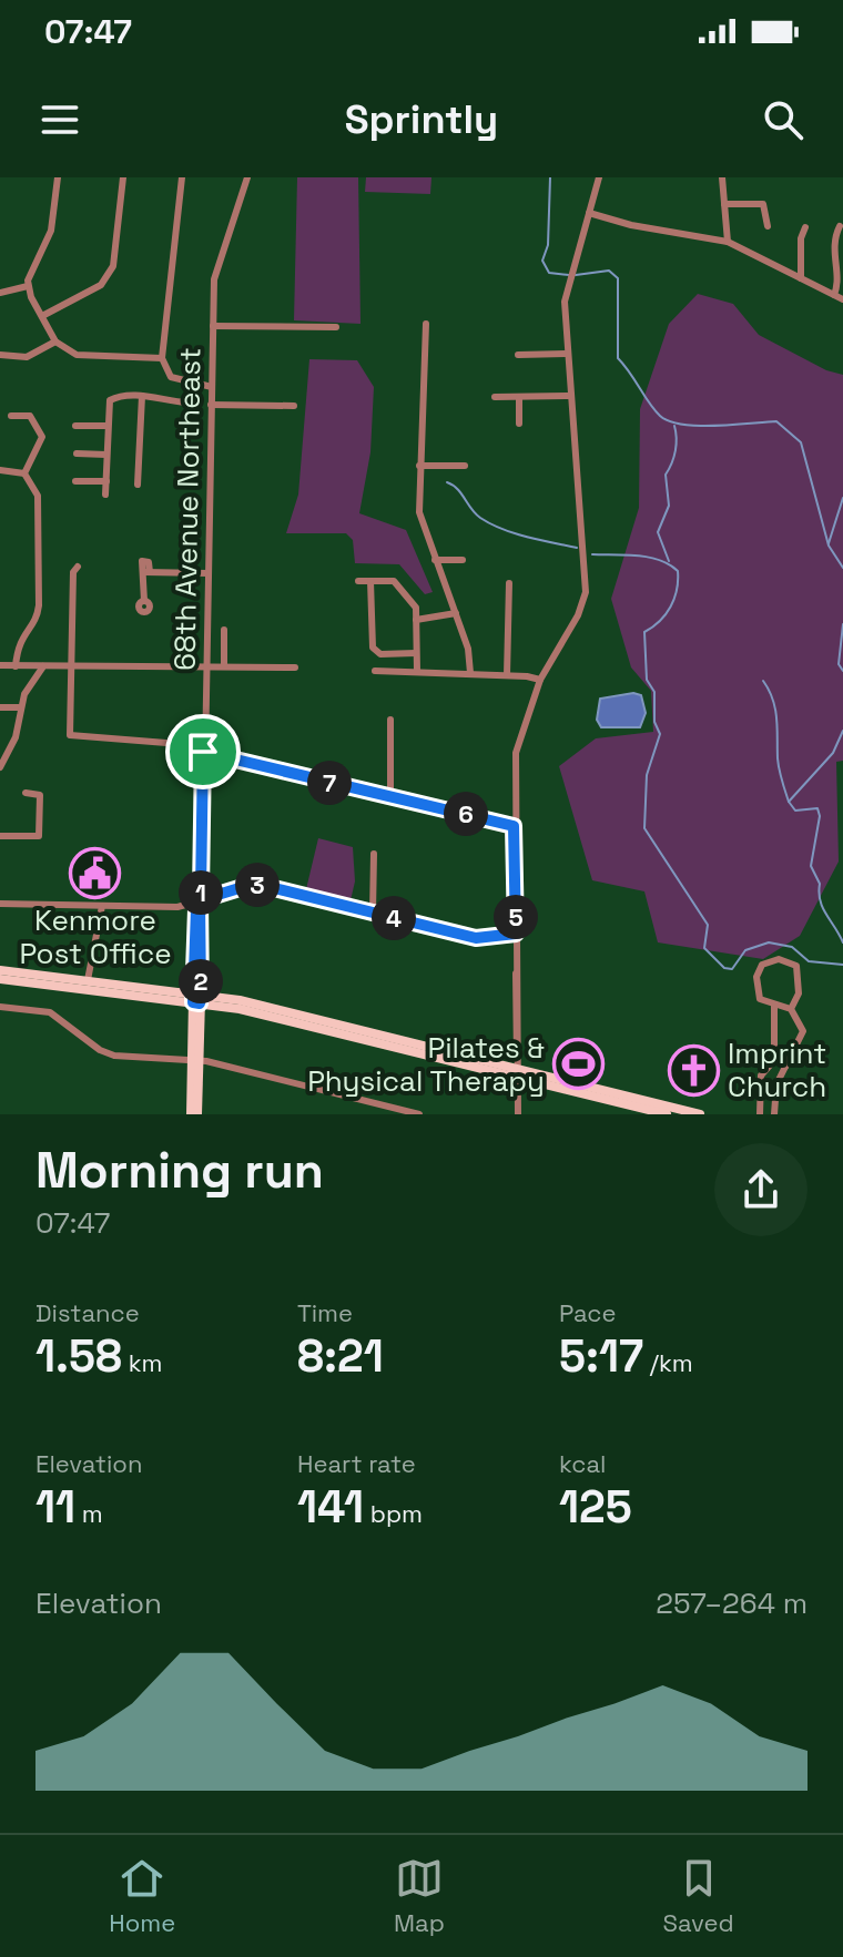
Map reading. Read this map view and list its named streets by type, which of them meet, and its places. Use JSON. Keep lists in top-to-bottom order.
{
  "streets": {
    "main road": ["68th Avenue Northeast"]
  },
  "places": {
    "public building": ["Kenmore Post Office"],
    "sports": ["Pilates & Physical Therapy"],
    "church": ["Imprint Church"]
  },
  "page": {
    "status": "07:47",
    "header": "Sprintly",
    "pins": [
      "7",
      "6",
      "3",
      "1",
      "5",
      "4",
      "2"
    ],
    "heading": ["Morning run", "07:47"],
    "stats": [
      ["Distance", "1.58 km"],
      ["Time", "8:21"],
      ["Pace", "5:17 /km"],
      ["Elevation", "11 m"],
      ["Heart rate", "141 bpm"],
      ["kcal", "125"]
    ],
    "chart": ["Elevation", "257–264 m"],
    "tabs": ["Home", "Map", "Saved"]
  }
}
